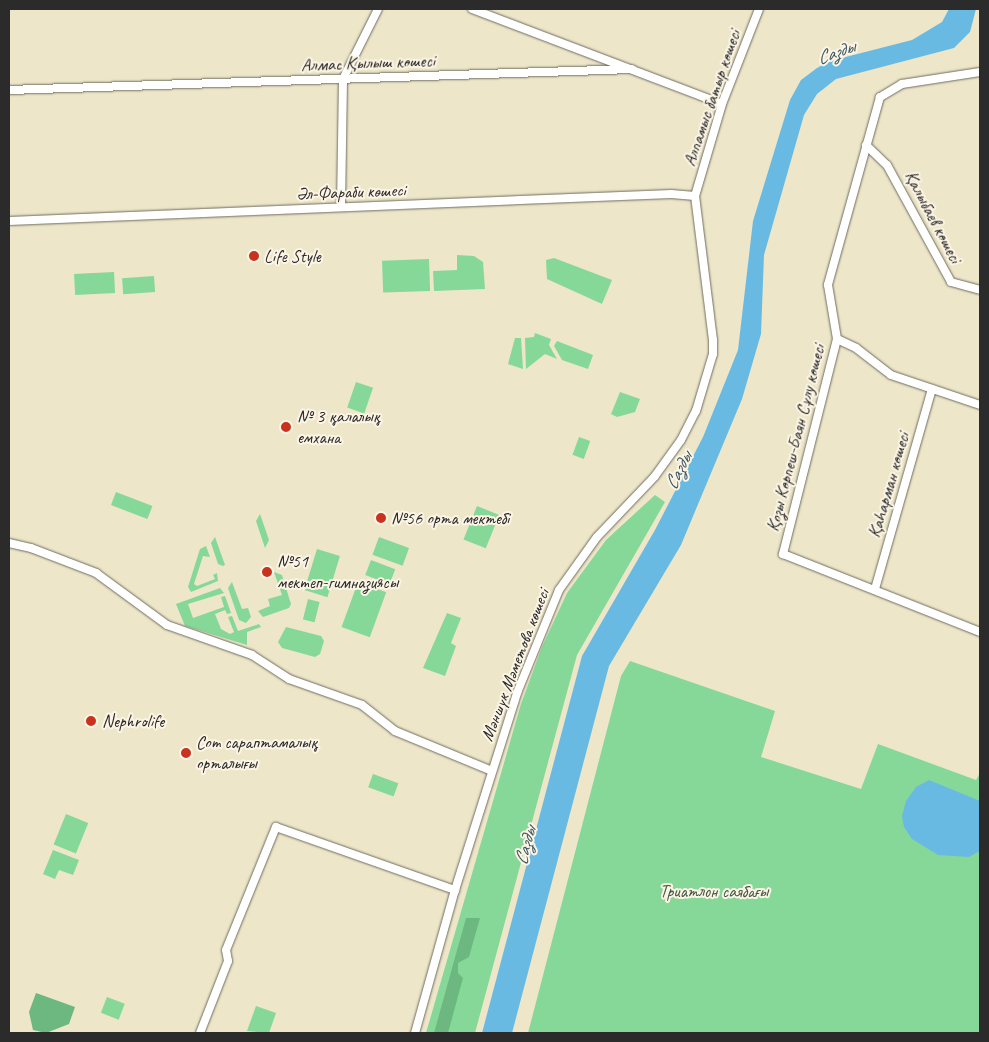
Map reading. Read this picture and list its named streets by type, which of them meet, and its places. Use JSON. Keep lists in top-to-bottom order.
{
  "streets": {
    "street": [
      "Алмас Қылыш көшесі",
      "Алпамыс батыр көшесі",
      "Әл-Фараби көшесі",
      "Қалыбаев көшесі",
      "Қозы Көрпеш-Баян Сұлу көшесі",
      "Қаһарман көшесі",
      "Мәншүк Мәметова көшесі"
    ]
  },
  "crossings": [
    ["Алмас Қылыш көшесі", "Алпамыс батыр көшесі"],
    ["Алпамыс батыр көшесі", "Әл-Фараби көшесі"],
    ["Алпамыс батыр көшесі", "Мәншүк Мәметова көшесі"],
    ["Әл-Фараби көшесі", "Мәншүк Мәметова көшесі"],
    ["Қалыбаев көшесі", "Қозы Көрпеш-Баян Сұлу көшесі"],
    ["Қозы Көрпеш-Баян Сұлу көшесі", "Қаһарман көшесі"]
  ],
  "water": ["Сазды"],
  "parks": ["Триатлон саябағы"],
  "places": [
    "Life Style",
    "№ 3 қалалық емхана",
    "№56 орта мектебі",
    "№51 мектеп-гимназиясы",
    "Nephrolife",
    "Сот сараптамалық орталығы"
  ]
}
